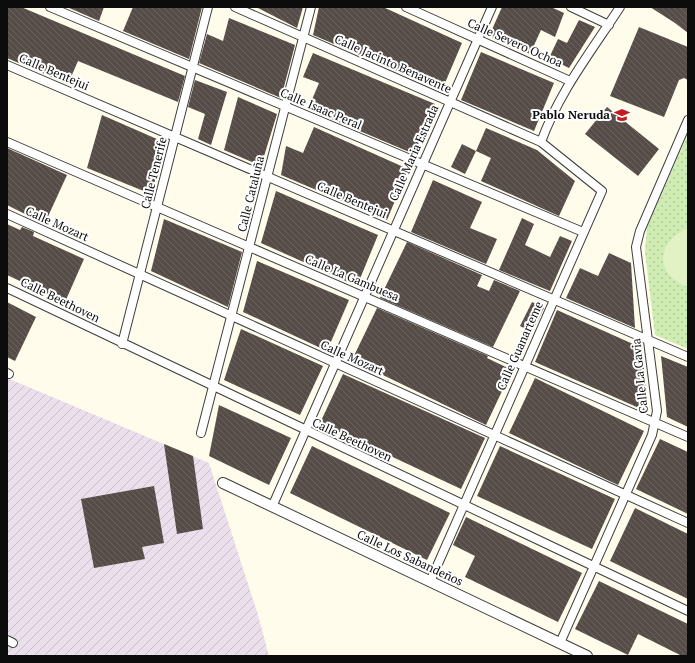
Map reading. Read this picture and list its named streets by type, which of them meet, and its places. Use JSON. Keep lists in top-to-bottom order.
{
  "streets": {
    "street": [
      "Calle Severo Ochoa",
      "Calle Jacinto Benavente",
      "Calle Bentejui",
      "Calle Isaac Peral",
      "Calle Maria Estrada",
      "Calle Tenerife",
      "Calle Cataluña",
      "Calle Mozart",
      "Calle La Gambuesa",
      "Calle Beethoven",
      "Calle Guanarteme",
      "Calle La Gavia",
      "Calle Los Sabandeños"
    ]
  },
  "crossings": [
    ["Calle Severo Ochoa", "Calle Maria Estrada"],
    ["Calle Jacinto Benavente", "Calle Maria Estrada"],
    ["Calle Jacinto Benavente", "Calle Cataluña"],
    ["Calle Jacinto Benavente", "Calle Guanarteme"],
    ["Calle Bentejui", "Calle Maria Estrada"],
    ["Calle Bentejui", "Calle Tenerife"],
    ["Calle Bentejui", "Calle Cataluña"],
    ["Calle Bentejui", "Calle Guanarteme"],
    ["Calle Bentejui", "Calle La Gavia"],
    ["Calle Isaac Peral", "Calle Maria Estrada"],
    ["Calle Isaac Peral", "Calle Tenerife"],
    ["Calle Isaac Peral", "Calle Cataluña"],
    ["Calle Isaac Peral", "Calle Guanarteme"],
    ["Calle Maria Estrada", "Calle Mozart"],
    ["Calle Maria Estrada", "Calle La Gambuesa"],
    ["Calle Maria Estrada", "Calle Beethoven"],
    ["Calle Maria Estrada", "Calle Los Sabandeños"],
    ["Calle Tenerife", "Calle Mozart"],
    ["Calle Tenerife", "Calle La Gambuesa"],
    ["Calle Tenerife", "Calle Beethoven"],
    ["Calle Cataluña", "Calle Mozart"],
    ["Calle Cataluña", "Calle La Gambuesa"],
    ["Calle Cataluña", "Calle Beethoven"],
    ["Calle Mozart", "Calle Guanarteme"],
    ["Calle Mozart", "Calle La Gavia"],
    ["Calle La Gambuesa", "Calle Guanarteme"],
    ["Calle La Gambuesa", "Calle La Gavia"],
    ["Calle Beethoven", "Calle Guanarteme"],
    ["Calle Beethoven", "Calle La Gavia"],
    ["Calle Guanarteme", "Calle Los Sabandeños"],
    ["Calle La Gavia", "Calle Los Sabandeños"]
  ],
  "places": {
    "school or university": ["Pablo Neruda"]
  }
}
